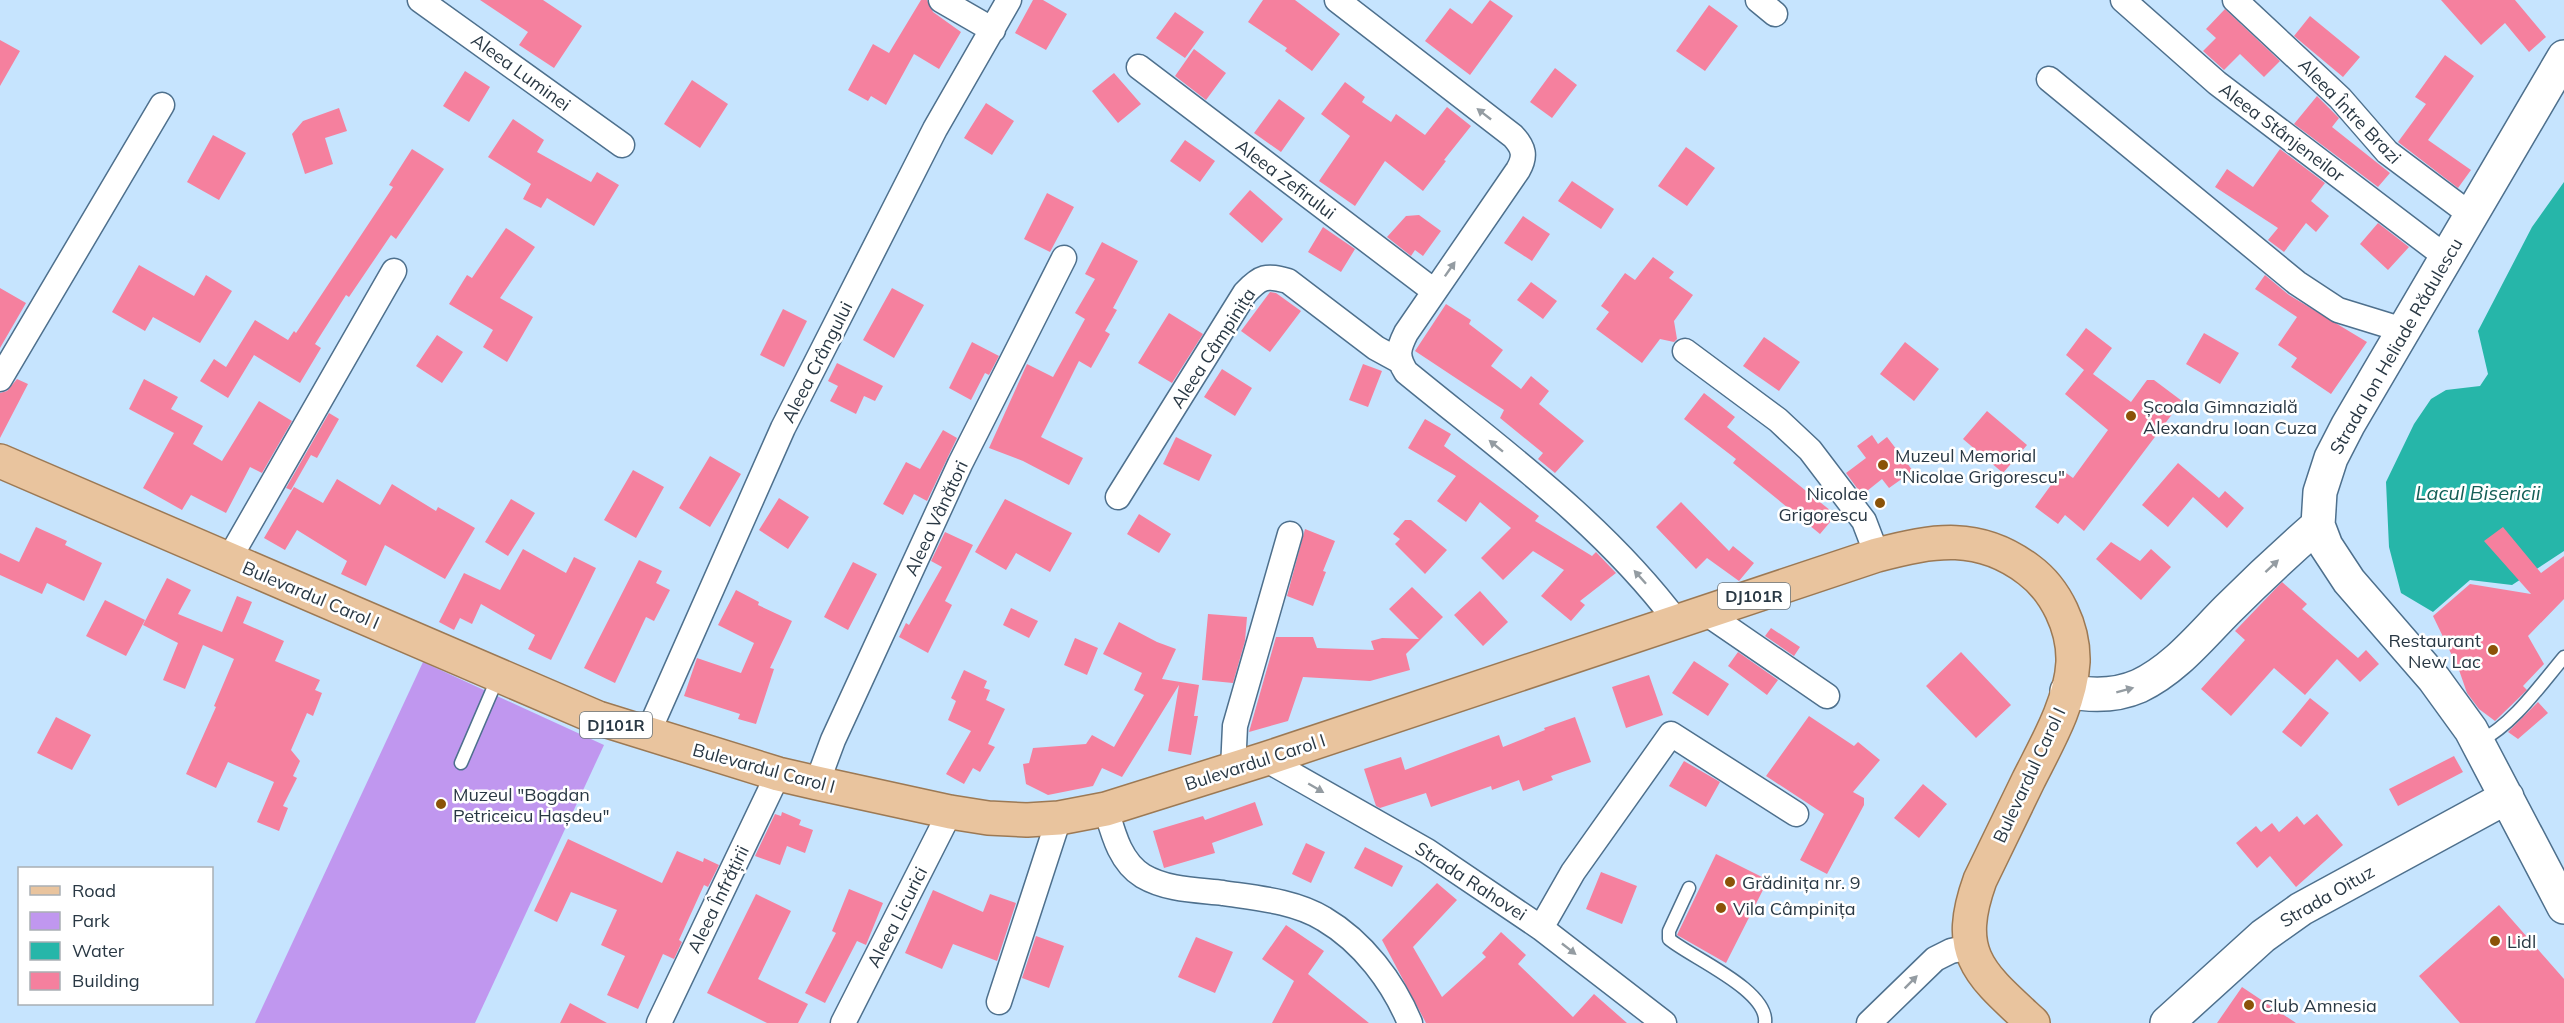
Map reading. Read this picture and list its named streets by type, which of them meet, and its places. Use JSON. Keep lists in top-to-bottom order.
{
  "streets": {
    "main road": ["Bulevardul Carol I", "DJ101R"],
    "street": [
      "Aleea Luminei",
      "Aleea Între Brazi",
      "Aleea Stânjeneilor",
      "Aleea Zefirului",
      "Strada Ion Heliade Rădulescu",
      "Aleea Câmpinița",
      "Aleea Crângului",
      "Aleea Vânători",
      "Strada Rahovei",
      "Strada Oituz",
      "Aleea Înfrățirii",
      "Aleea Licurici"
    ]
  },
  "crossings": [
    ["Aleea Între Brazi", "Strada Ion Heliade Rădulescu"],
    ["Aleea Stânjeneilor", "Strada Ion Heliade Rădulescu"],
    ["Aleea Crângului", "Bulevardul Carol I"],
    ["Aleea Vânători", "Bulevardul Carol I"],
    ["Bulevardul Carol I", "Strada Rahovei"],
    ["Bulevardul Carol I", "Aleea Înfrățirii"],
    ["Bulevardul Carol I", "Aleea Licurici"]
  ],
  "water": ["Lacul Bisericii"],
  "places": [
    "Școala Gimnazială Alexandru Ioan Cuza",
    "Muzeul Memorial \"Nicolae Grigorescu\"",
    "Nicolae Grigorescu",
    "Restaurant New Lac",
    "Muzeul \"Bogdan Petriceicu Hașdeu\"",
    "Grădinița nr. 9",
    "Vila Câmpinița",
    "Lidl",
    "Club Amnesia"
  ],
  "legend": [
    "Road",
    "Park",
    "Water",
    "Building"
  ]
}
